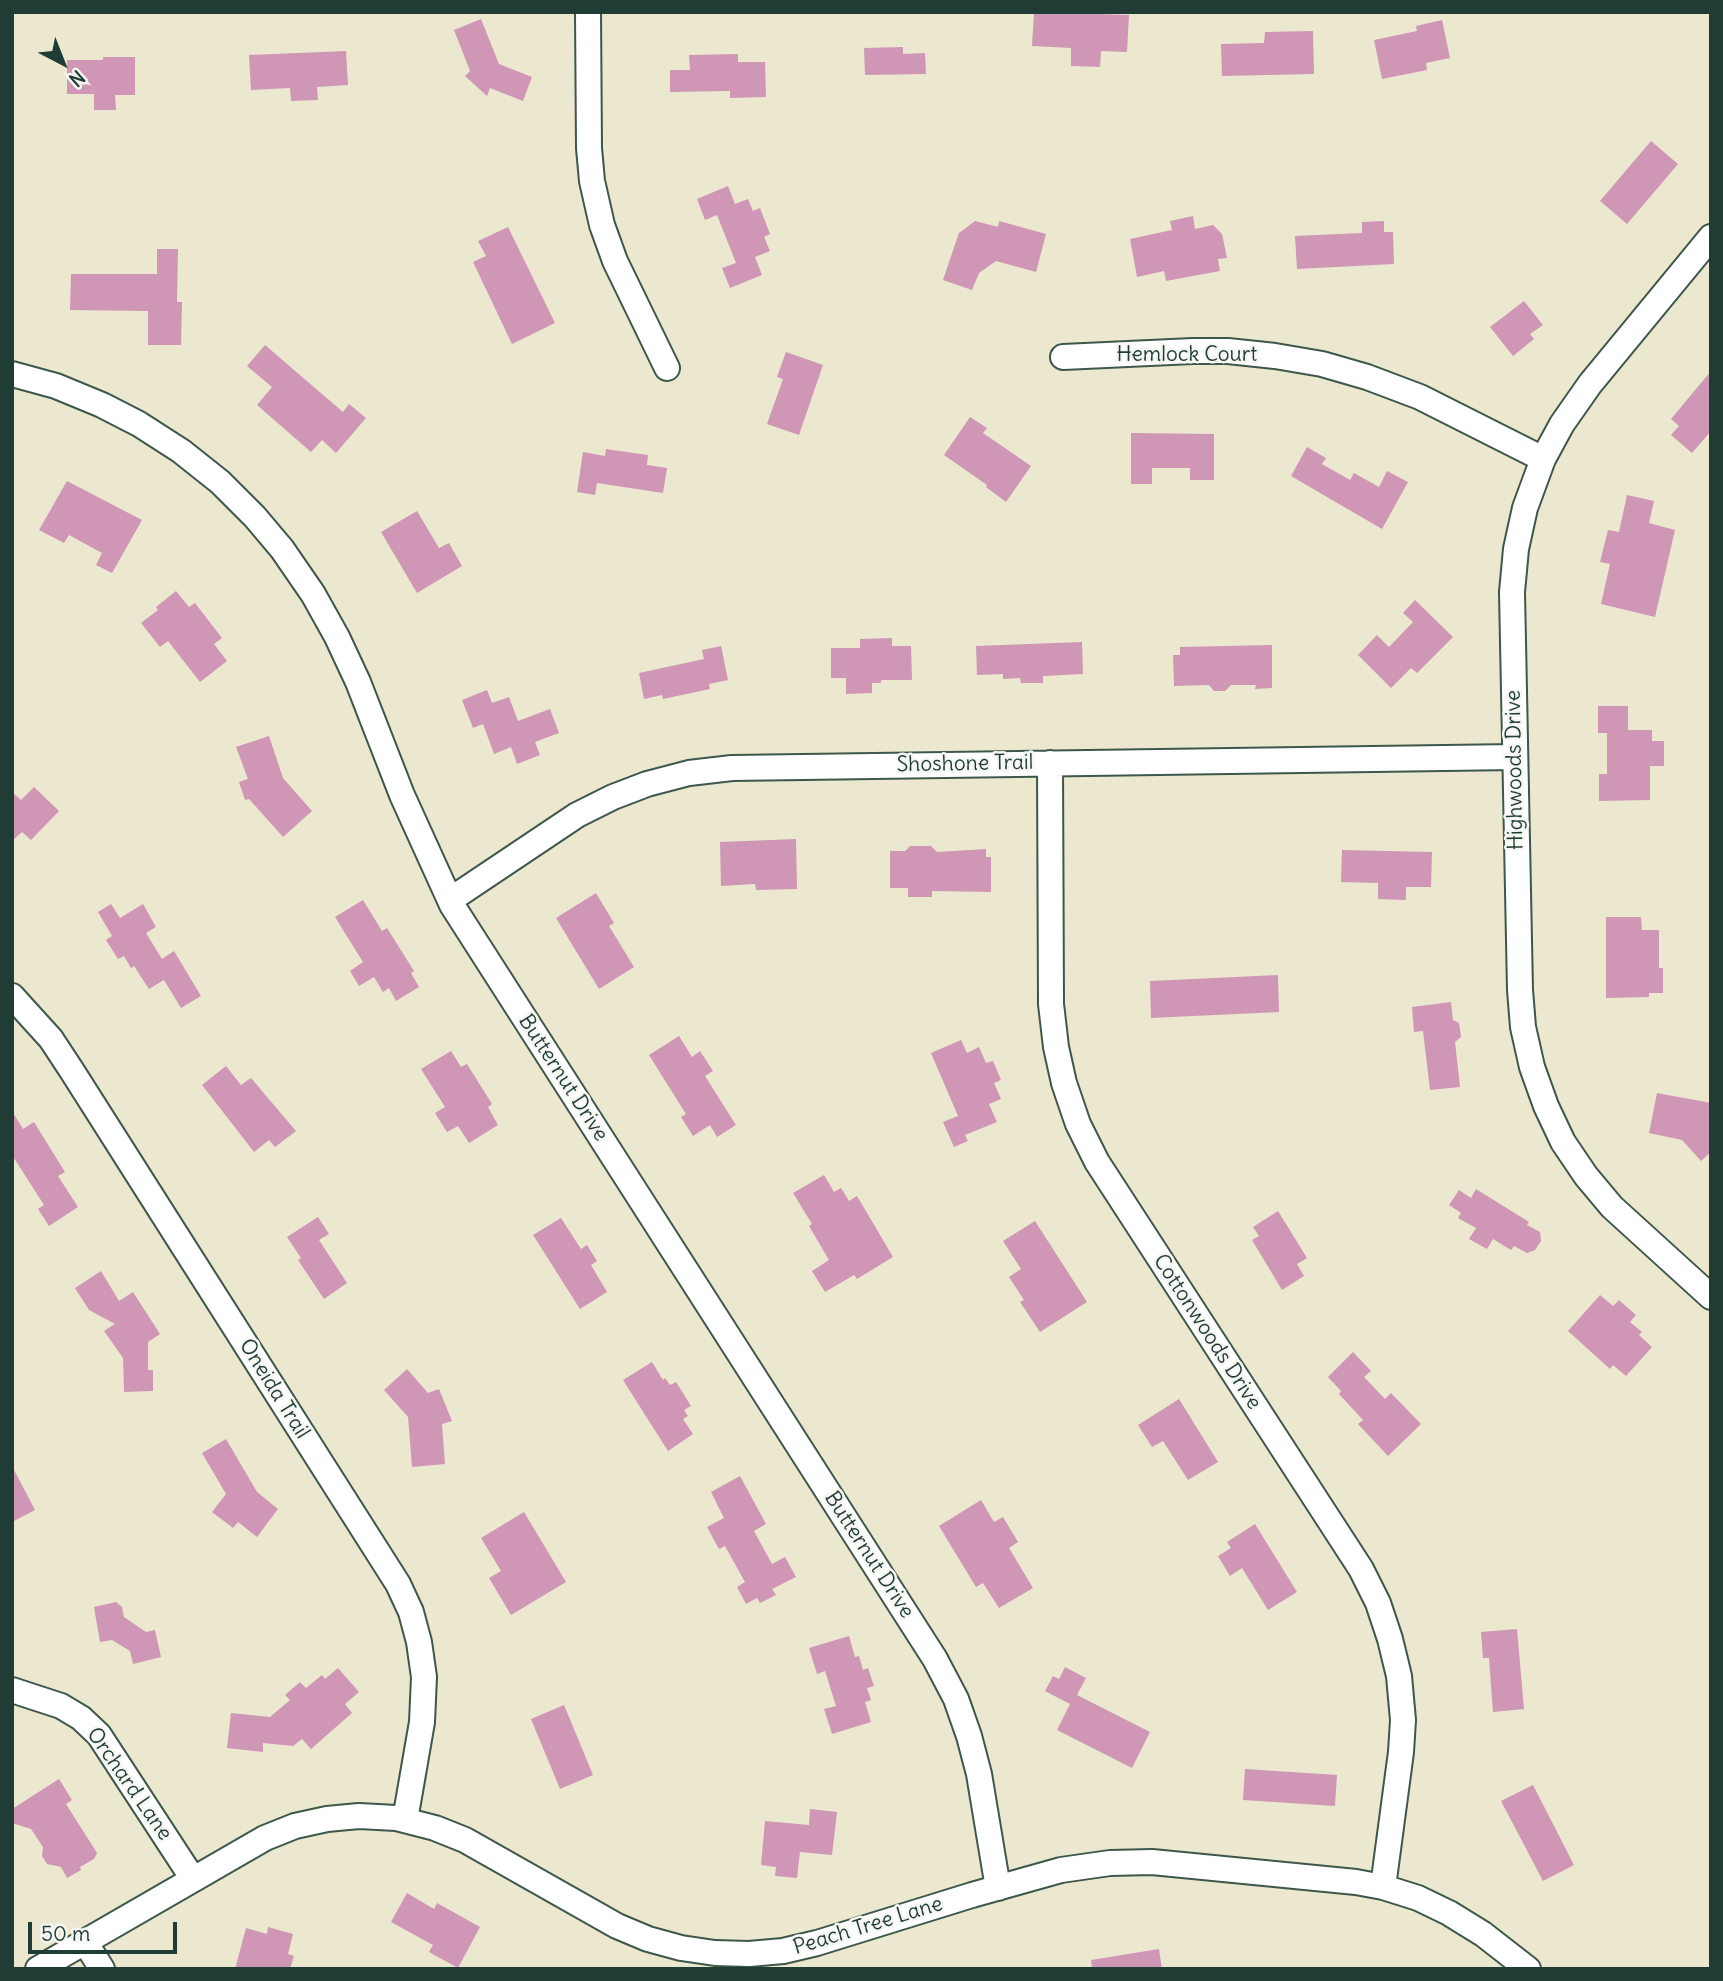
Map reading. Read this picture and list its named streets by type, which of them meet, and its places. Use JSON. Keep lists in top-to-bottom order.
{
  "streets": {
    "street": [
      "Hemlock Court",
      "Shoshone Trail",
      "Highwoods Drive",
      "Butternut Drive",
      "Cottonwoods Drive",
      "Oneida Trail",
      "Orchard Lane",
      "Peach Tree Lane"
    ]
  },
  "crossings": [
    ["Hemlock Court", "Highwoods Drive"],
    ["Shoshone Trail", "Highwoods Drive"],
    ["Shoshone Trail", "Butternut Drive"],
    ["Shoshone Trail", "Cottonwoods Drive"],
    ["Butternut Drive", "Peach Tree Lane"],
    ["Cottonwoods Drive", "Peach Tree Lane"],
    ["Oneida Trail", "Peach Tree Lane"],
    ["Orchard Lane", "Peach Tree Lane"]
  ],
  "scale_bar": "50 m",
  "north": "bottom right"
}
